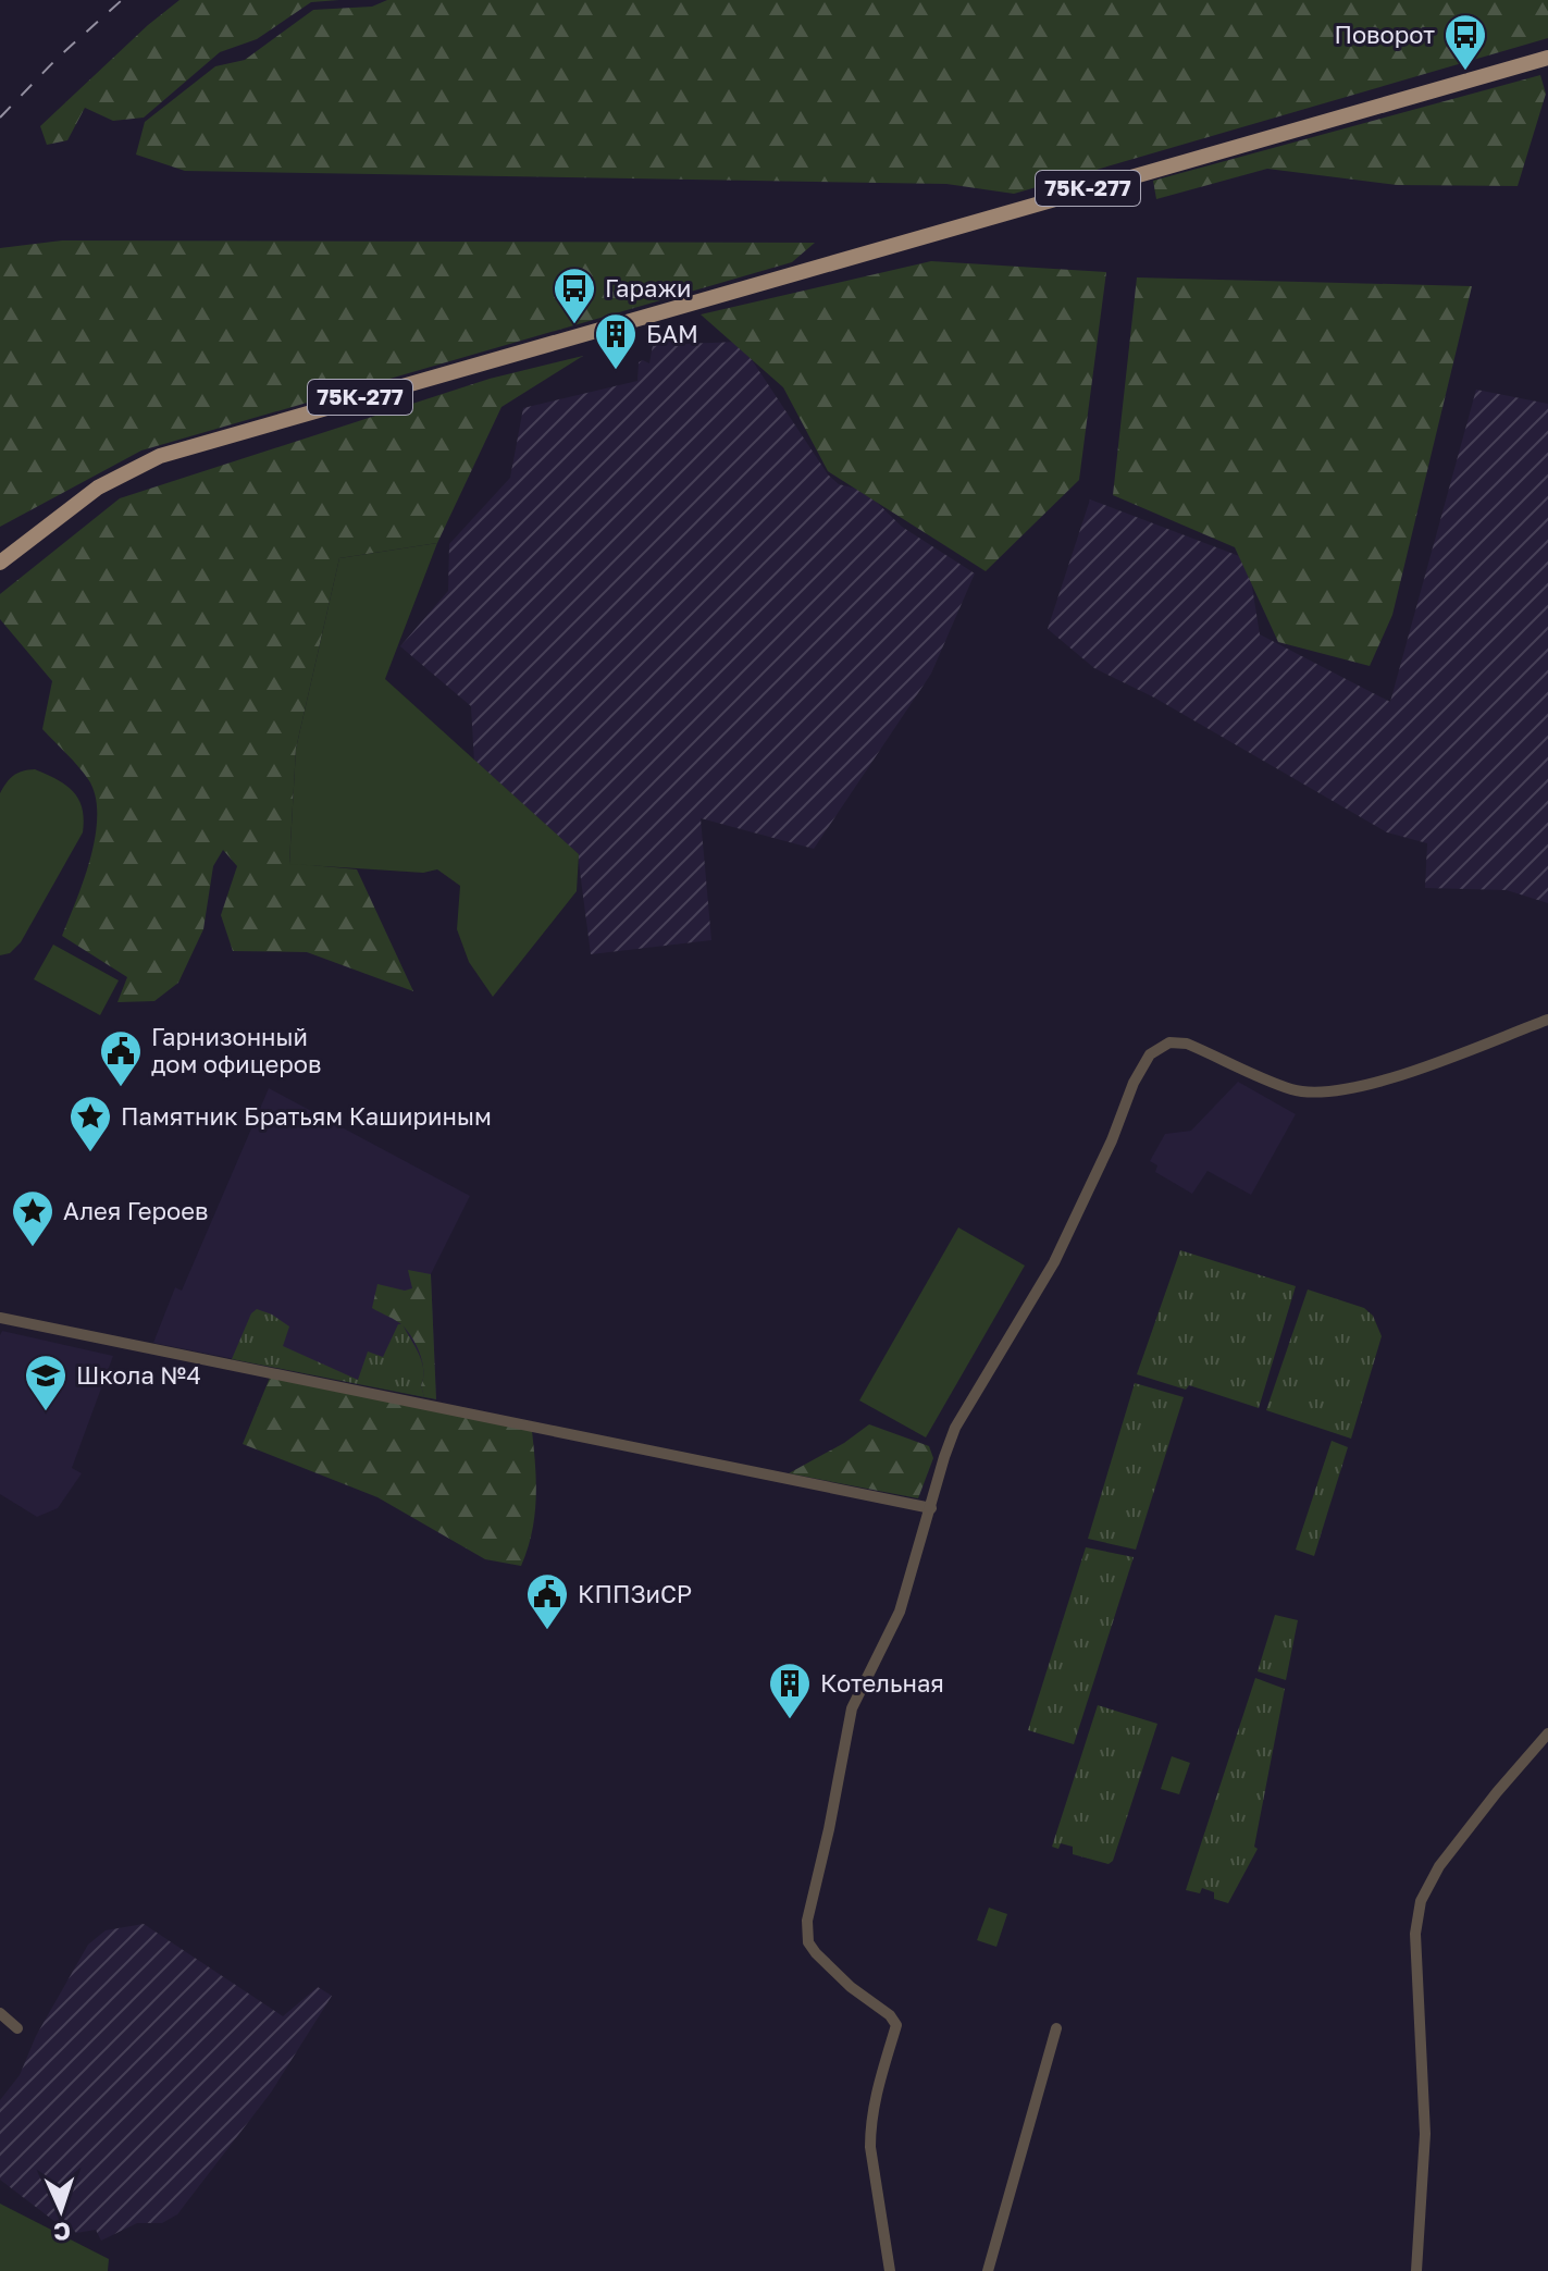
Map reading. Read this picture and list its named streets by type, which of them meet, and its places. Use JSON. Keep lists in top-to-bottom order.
{
  "streets": {
    "main road": ["75К-277"]
  },
  "places": {
    "bus stop": ["Поворот", "Гаражи"],
    "building": ["БАМ", "Котельная"],
    "public building": ["Гарнизонный дом офицеров", "КППЗиСР"],
    "place": ["Памятник Братьям Кашириным", "Алея Героев"],
    "school or university": ["Школа №4"]
  },
  "north": "bottom"
}
